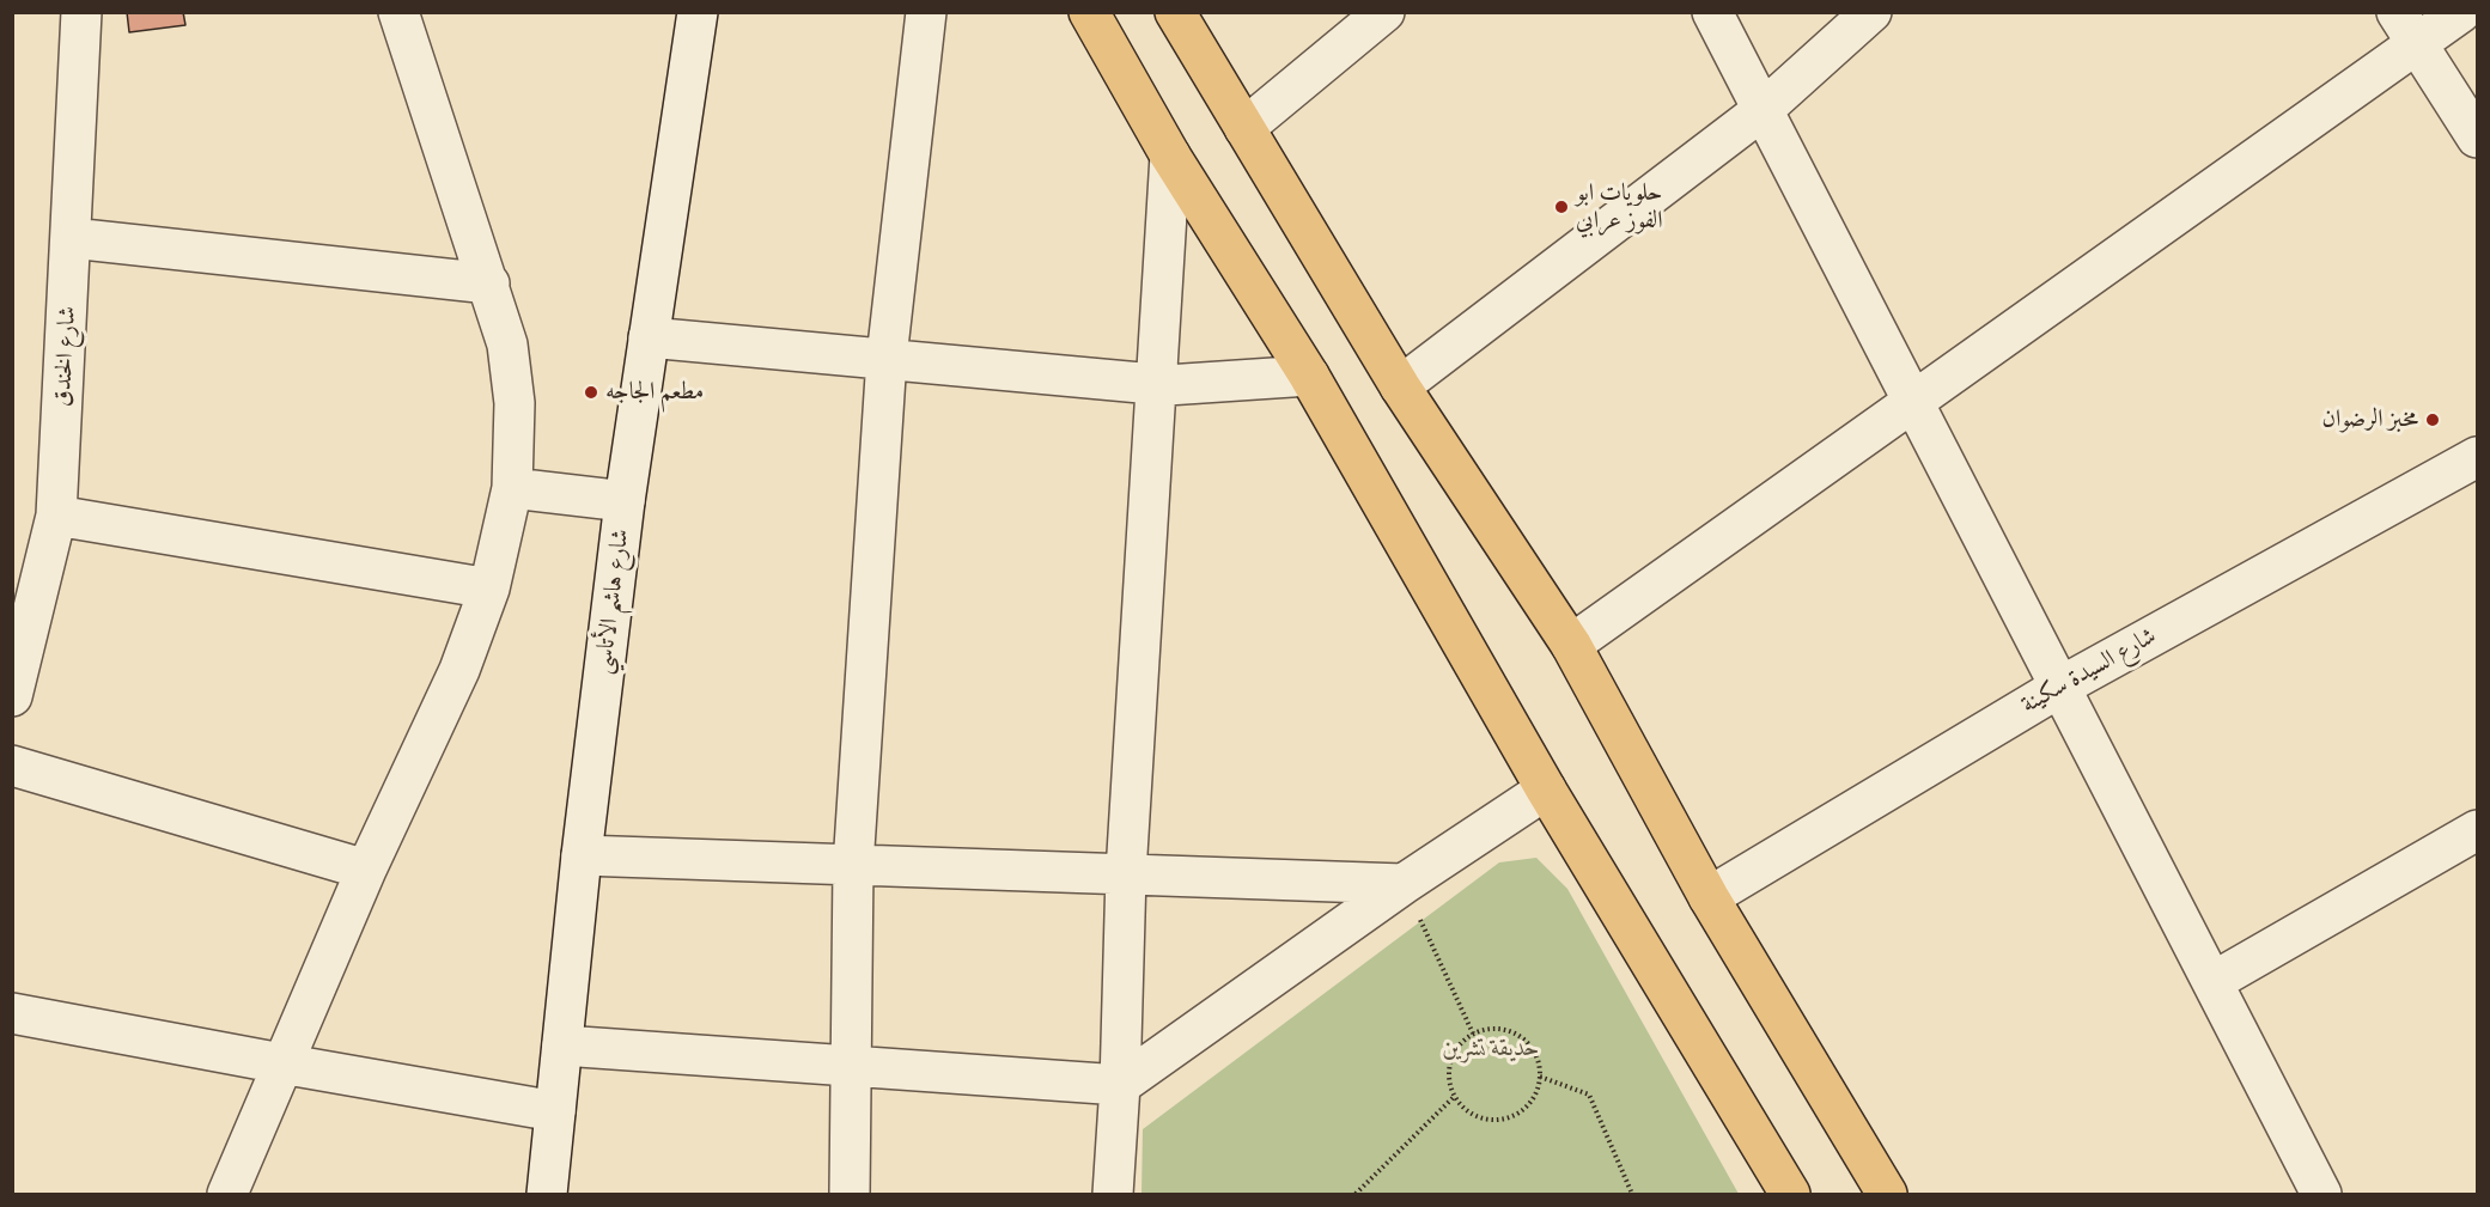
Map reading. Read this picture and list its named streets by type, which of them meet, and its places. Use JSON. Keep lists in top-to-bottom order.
{
  "streets": {
    "street": ["شارع الخندق", "شارع هاشم الأتاسي", "شارع السيدة سكينة"]
  },
  "parks": ["حديقة تشرين"],
  "places": ["حلويات ابو الفوز عرابي", "مطعم الجاجه", "مخبز الرضوان"]
}
